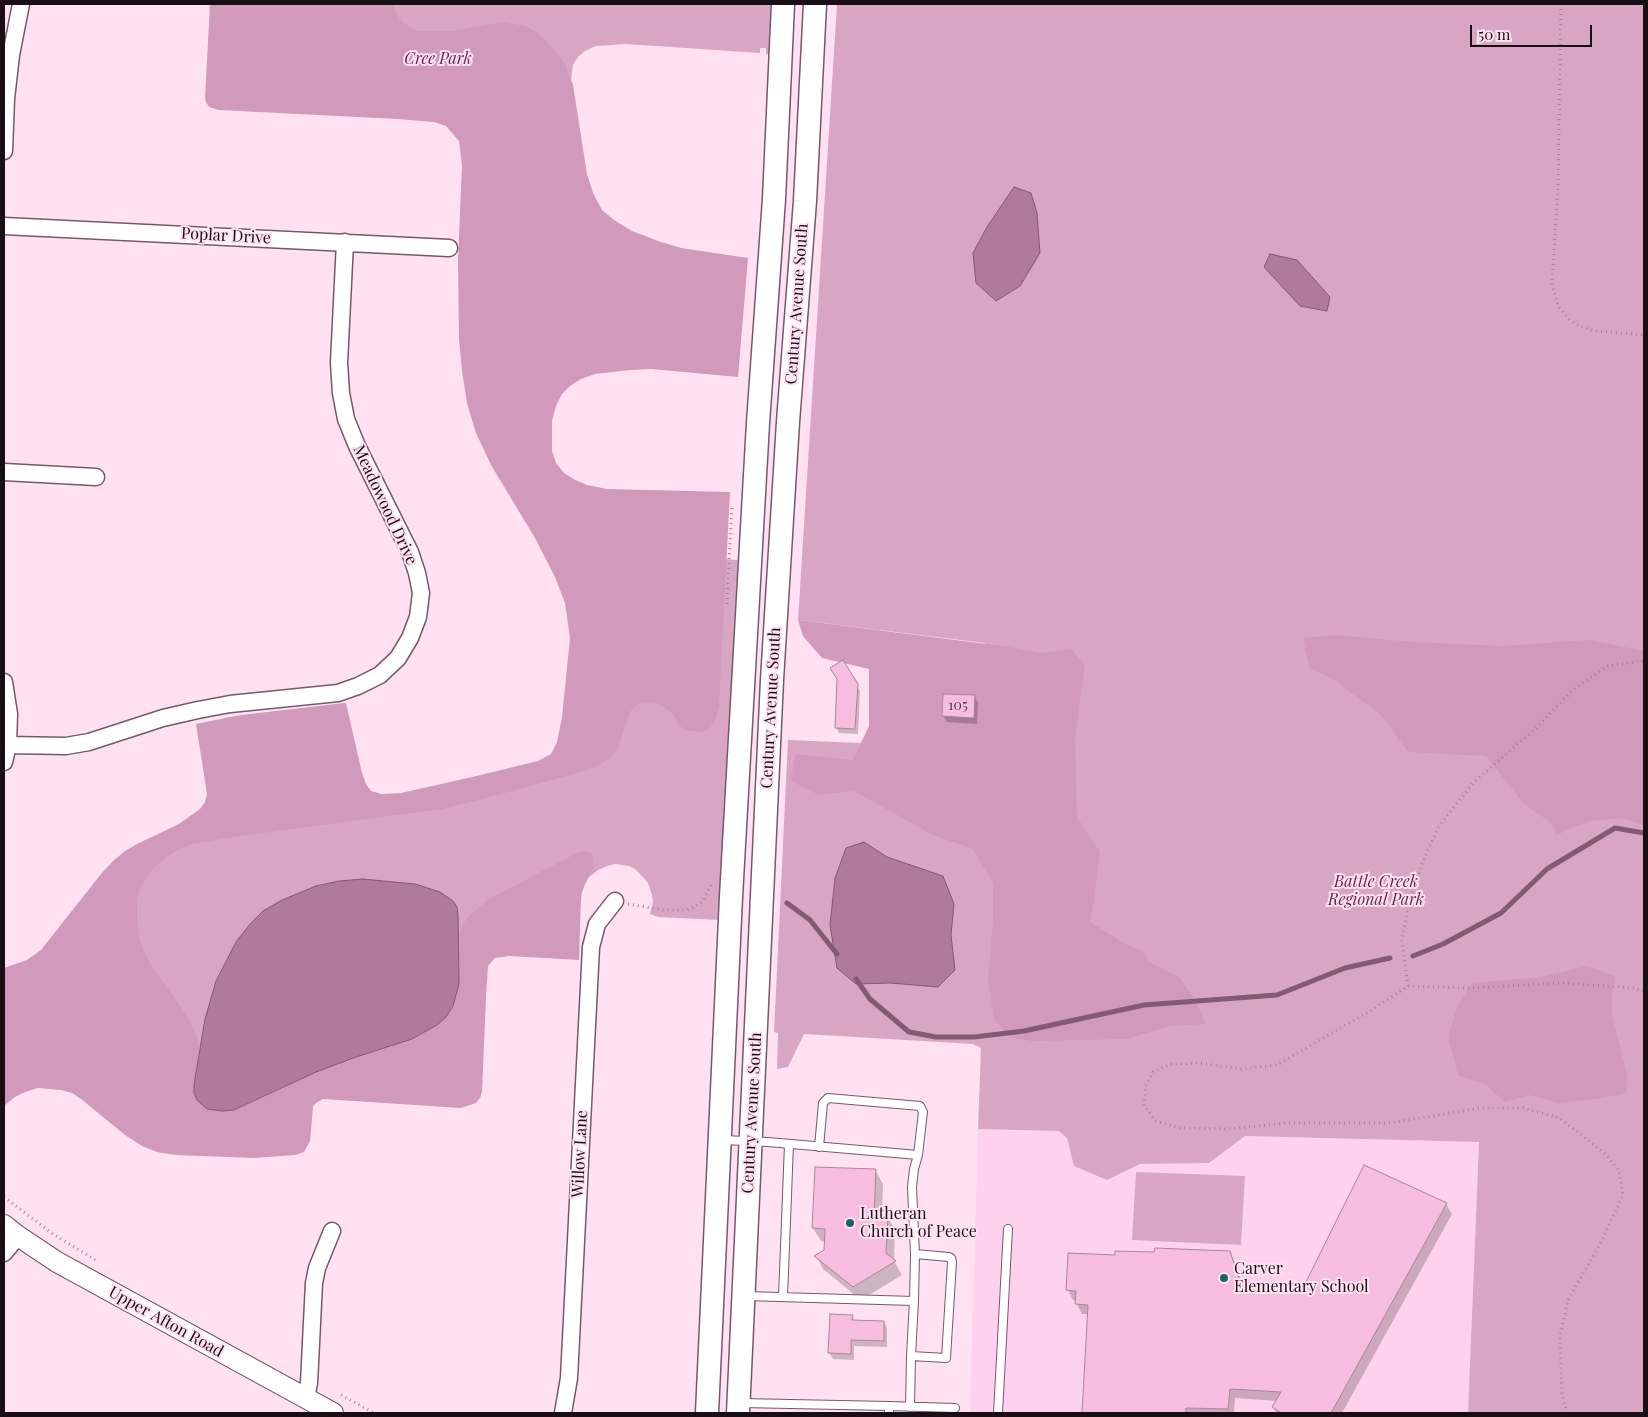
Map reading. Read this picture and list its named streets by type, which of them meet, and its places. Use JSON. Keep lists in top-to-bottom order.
{
  "streets": {
    "main road": ["Century Avenue South"],
    "street": [
      "Poplar Drive",
      "Meadowood Drive",
      "Willow Lane",
      "Upper Afton Road"
    ]
  },
  "crossings": [
    ["Poplar Drive", "Meadowood Drive"]
  ],
  "parks": ["Cree Park", "Battle Creek Regional Park"],
  "places": ["Lutheran Church of Peace", "Carver Elementary School"],
  "house_numbers": ["105"],
  "scale_bar": "50 m"
}
